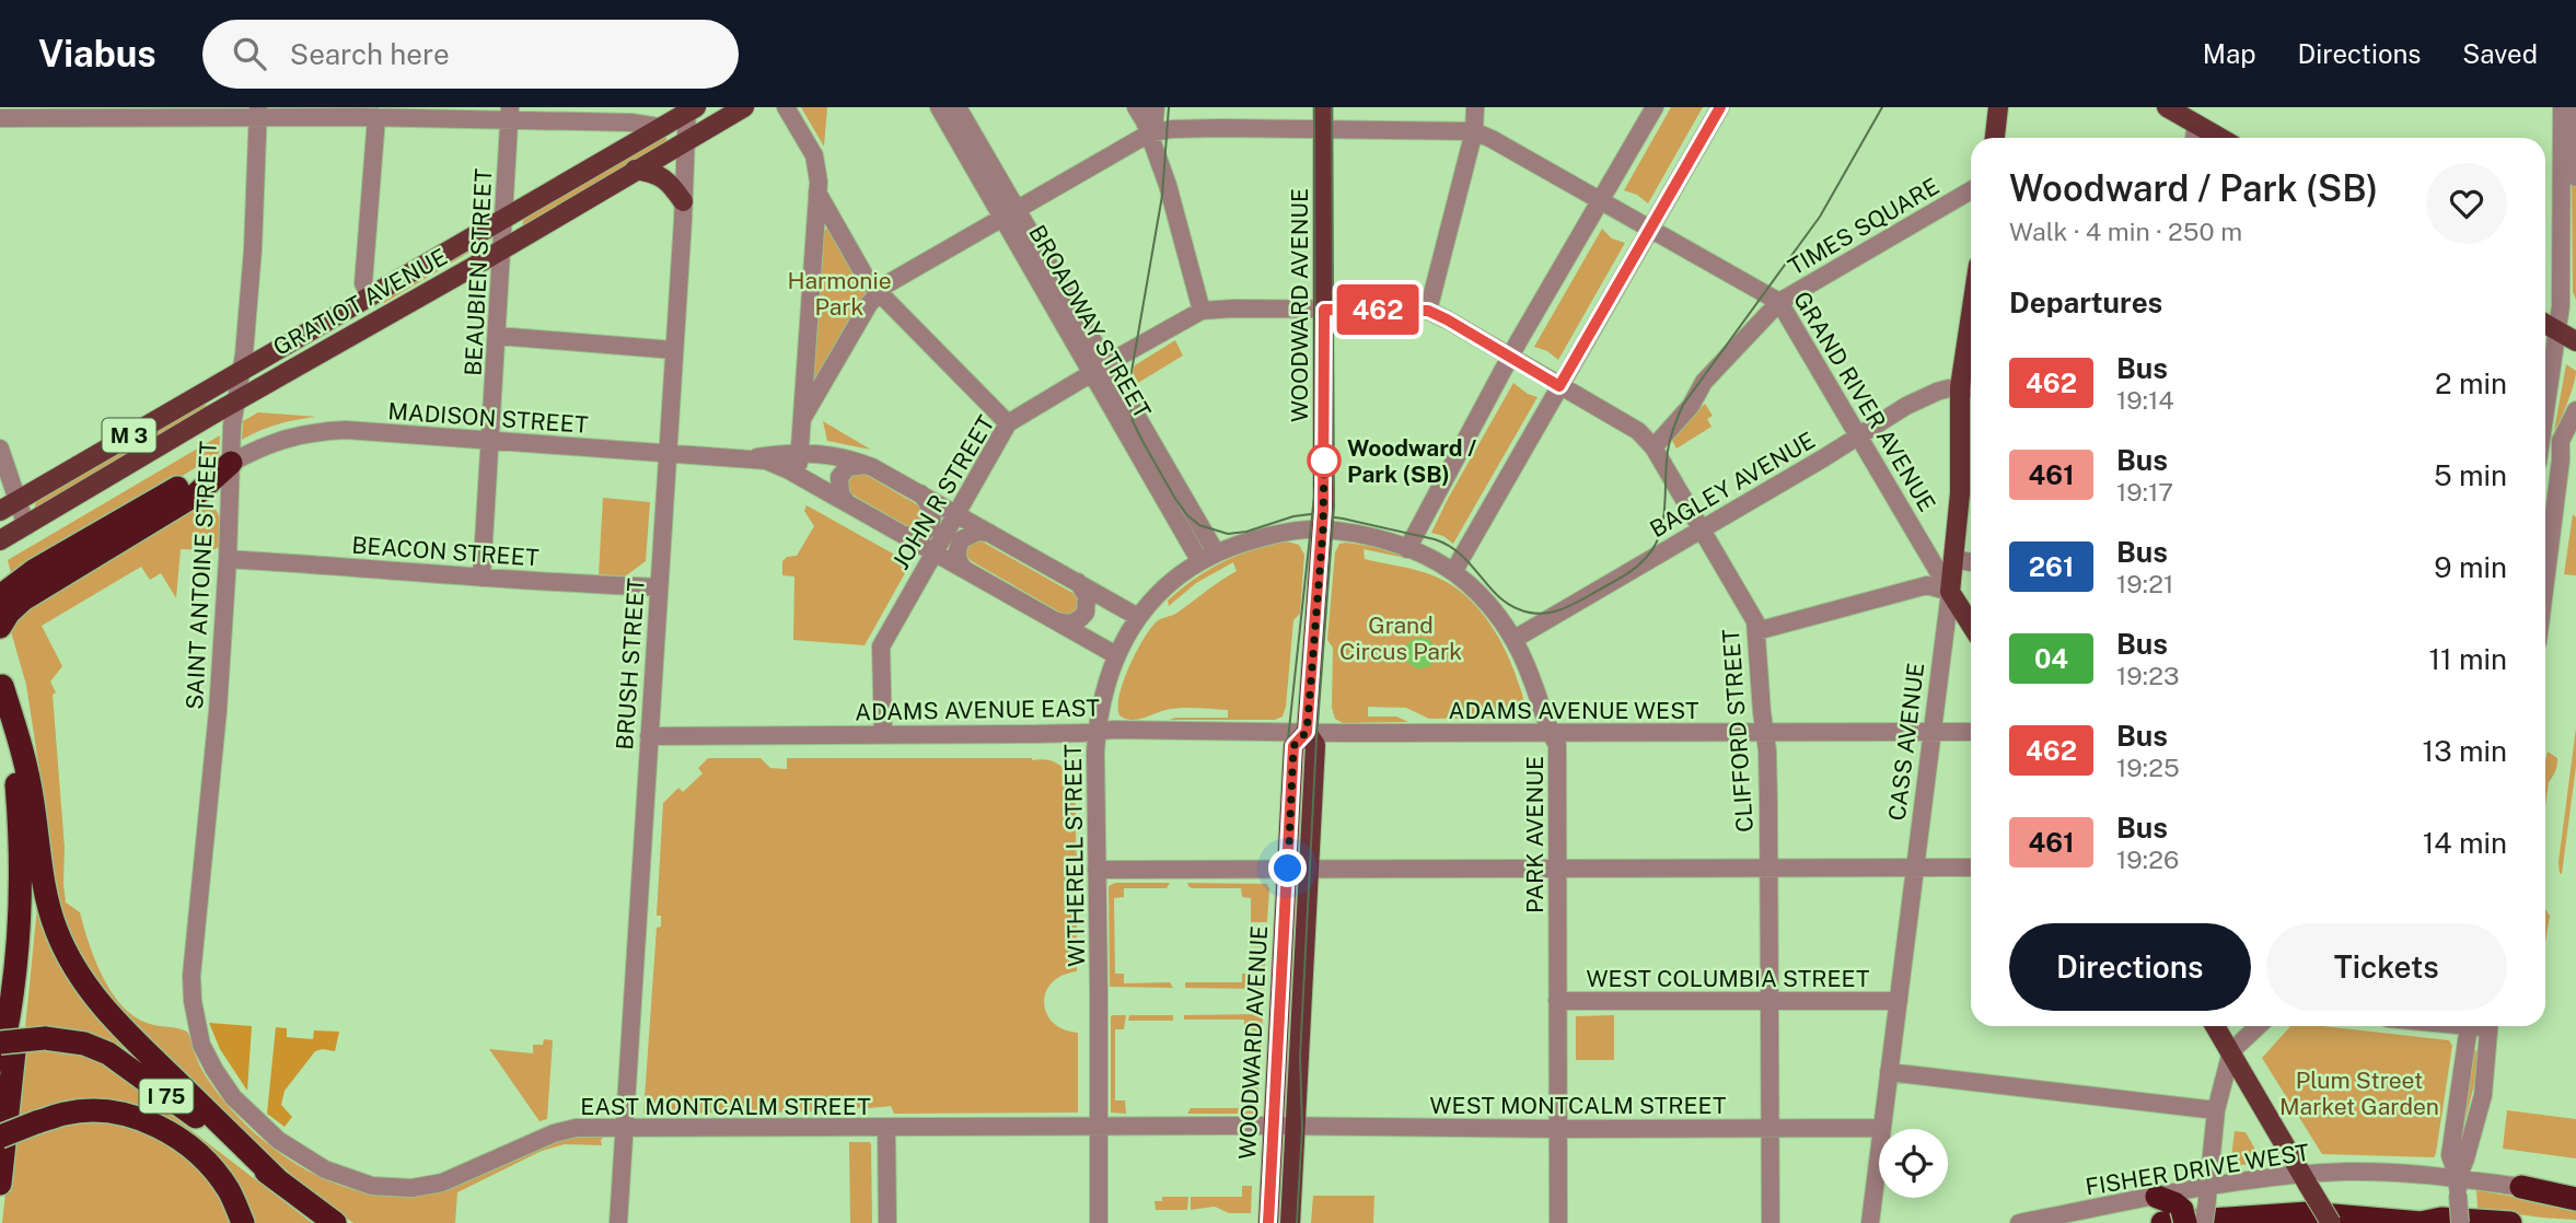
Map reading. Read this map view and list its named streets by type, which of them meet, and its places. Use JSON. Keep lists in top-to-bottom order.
{
  "streets": {
    "highway": ["I 75"],
    "main road": [
      "GRATIOT AVENUE",
      "WOODWARD AVENUE",
      "GRAND RIVER AVENUE",
      "M 3",
      "CASS AVENUE"
    ],
    "street": [
      "TIMES SQUARE",
      "BEAUBIEN STREET",
      "BROADWAY STREET",
      "MADISON STREET",
      "BAGLEY AVENUE",
      "JOHN R STREET",
      "BEACON STREET",
      "SAINT ANTOINE STREET",
      "BRUSH STREET",
      "ADAMS AVENUE EAST",
      "ADAMS AVENUE WEST",
      "CLIFFORD STREET",
      "PARK AVENUE",
      "WITHERELL STREET",
      "WEST COLUMBIA STREET",
      "WEST MONTCALM STREET",
      "EAST MONTCALM STREET",
      "FISHER DRIVE WEST"
    ]
  },
  "crossings": [
    ["TIMES SQUARE", "GRAND RIVER AVENUE"],
    ["TIMES SQUARE", "CLIFFORD STREET"],
    ["BEAUBIEN STREET", "GRATIOT AVENUE"],
    ["BEAUBIEN STREET", "MADISON STREET"],
    ["BEAUBIEN STREET", "BEACON STREET"],
    ["GRATIOT AVENUE", "SAINT ANTOINE STREET"],
    ["GRATIOT AVENUE", "BRUSH STREET"],
    ["WOODWARD AVENUE", "GRAND RIVER AVENUE"],
    ["WOODWARD AVENUE", "JOHN R STREET"],
    ["WOODWARD AVENUE", "ADAMS AVENUE EAST"],
    ["WOODWARD AVENUE", "ADAMS AVENUE WEST"],
    ["WOODWARD AVENUE", "CLIFFORD STREET"],
    ["WOODWARD AVENUE", "PARK AVENUE"],
    ["WOODWARD AVENUE", "WITHERELL STREET"],
    ["WOODWARD AVENUE", "WEST MONTCALM STREET"],
    ["WOODWARD AVENUE", "EAST MONTCALM STREET"],
    ["BROADWAY STREET", "JOHN R STREET"],
    ["BROADWAY STREET", "WITHERELL STREET"],
    ["GRAND RIVER AVENUE", "BAGLEY AVENUE"],
    ["GRAND RIVER AVENUE", "CASS AVENUE"],
    ["MADISON STREET", "JOHN R STREET"],
    ["MADISON STREET", "SAINT ANTOINE STREET"],
    ["MADISON STREET", "BRUSH STREET"],
    ["MADISON STREET", "WITHERELL STREET"],
    ["BAGLEY AVENUE", "CLIFFORD STREET"],
    ["BAGLEY AVENUE", "CASS AVENUE"],
    ["BAGLEY AVENUE", "PARK AVENUE"],
    ["JOHN R STREET", "ADAMS AVENUE EAST"],
    ["JOHN R STREET", "CLIFFORD STREET"],
    ["BEACON STREET", "SAINT ANTOINE STREET"],
    ["BEACON STREET", "BRUSH STREET"],
    ["SAINT ANTOINE STREET", "EAST MONTCALM STREET"],
    ["BRUSH STREET", "ADAMS AVENUE EAST"],
    ["BRUSH STREET", "EAST MONTCALM STREET"],
    ["ADAMS AVENUE EAST", "ADAMS AVENUE WEST"],
    ["ADAMS AVENUE EAST", "WITHERELL STREET"],
    ["ADAMS AVENUE WEST", "CLIFFORD STREET"],
    ["ADAMS AVENUE WEST", "CASS AVENUE"],
    ["ADAMS AVENUE WEST", "PARK AVENUE"],
    ["CLIFFORD STREET", "WEST COLUMBIA STREET"],
    ["CLIFFORD STREET", "WEST MONTCALM STREET"],
    ["CASS AVENUE", "WEST COLUMBIA STREET"],
    ["CASS AVENUE", "WEST MONTCALM STREET"],
    ["PARK AVENUE", "WITHERELL STREET"],
    ["PARK AVENUE", "WEST COLUMBIA STREET"],
    ["PARK AVENUE", "WEST MONTCALM STREET"],
    ["WITHERELL STREET", "EAST MONTCALM STREET"],
    ["WEST MONTCALM STREET", "EAST MONTCALM STREET"]
  ],
  "parks": ["Harmonie Park", "Grand Circus Park", "Plum Street Market Garden"],
  "places": ["Woodward / Park (SB)"],
  "lines": ["bus line 462"],
  "page": {
    "header": "Viabus",
    "search": "Search here",
    "nav": ["Map", "Directions", "Saved"],
    "on_map": "462",
    "heading": [
      ["Woodward / Park (SB)", "Walk · 4 min · 250 m"],
      "Departures"
    ],
    "list": [
      {
        "mark": "462",
        "name": "Bus",
        "note": "19:14",
        "value": "2 min"
      },
      {
        "mark": "461",
        "name": "Bus",
        "note": "19:17",
        "value": "5 min"
      },
      {
        "mark": "261",
        "name": "Bus",
        "note": "19:21",
        "value": "9 min"
      },
      {
        "mark": "04",
        "name": "Bus",
        "note": "19:23",
        "value": "11 min"
      },
      {
        "mark": "462",
        "name": "Bus",
        "note": "19:25",
        "value": "13 min"
      },
      {
        "mark": "461",
        "name": "Bus",
        "note": "19:26",
        "value": "14 min"
      }
    ],
    "buttons": ["Directions", "Tickets"]
  }
}
